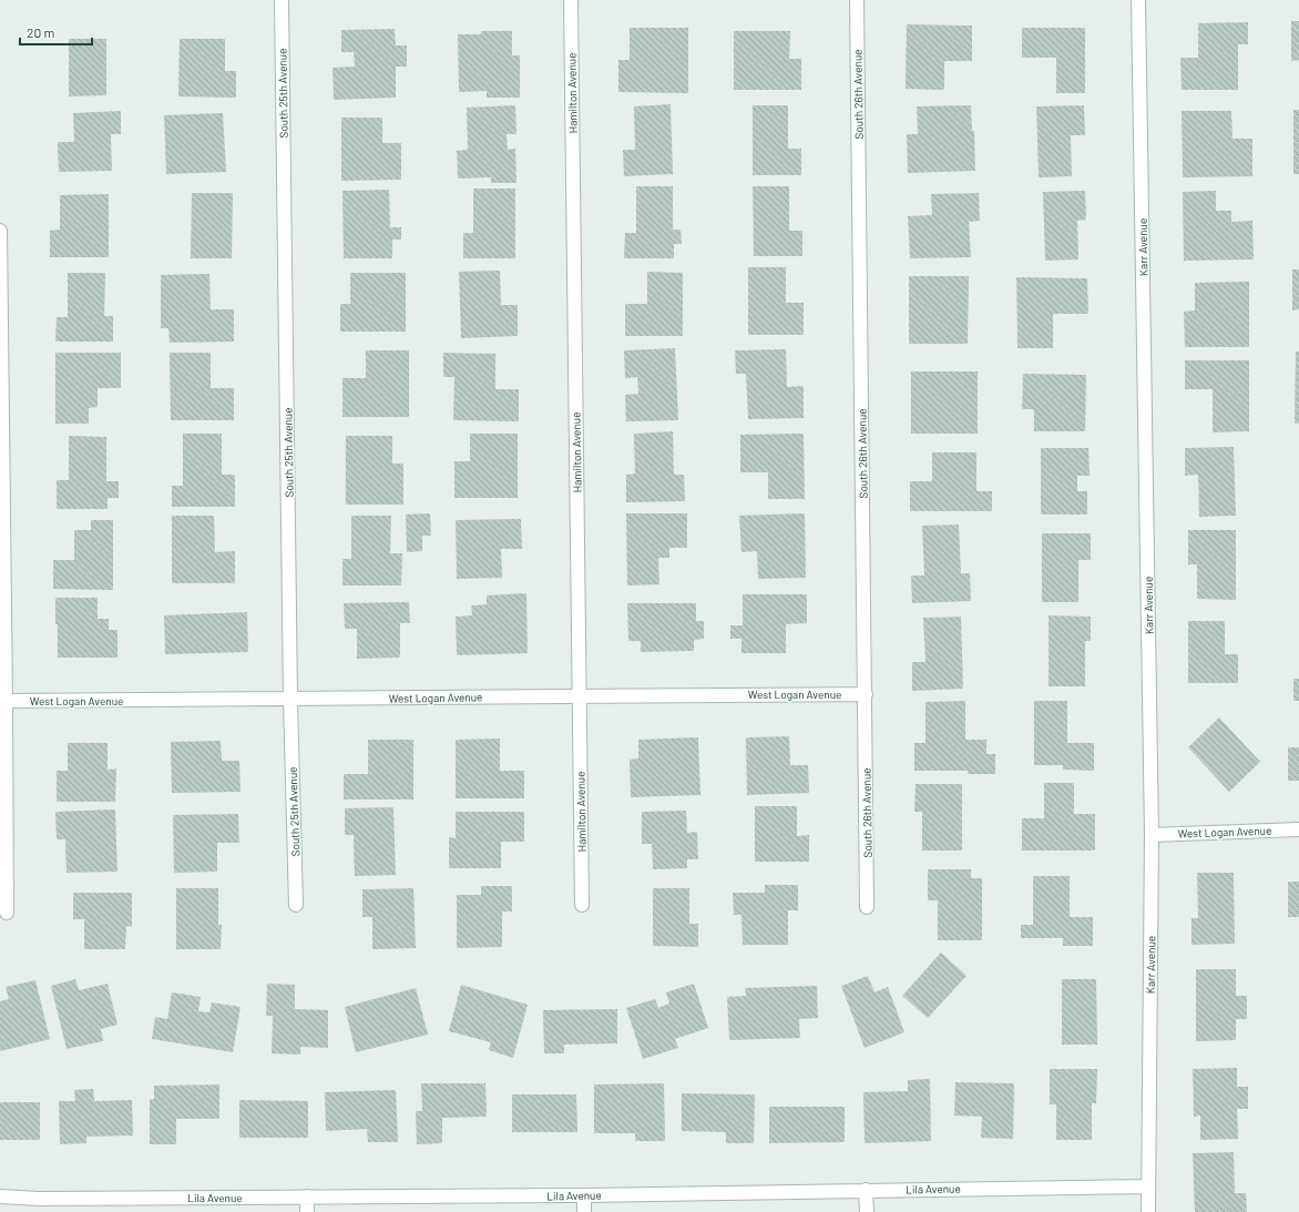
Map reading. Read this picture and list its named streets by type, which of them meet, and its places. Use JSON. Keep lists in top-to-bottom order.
{
  "streets": {
    "street": [
      "South 25th Avenue",
      "Hamilton Avenue",
      "South 26th Avenue",
      "Karr Avenue",
      "West Logan Avenue",
      "Lila Avenue"
    ]
  },
  "crossings": [
    ["South 25th Avenue", "West Logan Avenue"],
    ["Hamilton Avenue", "West Logan Avenue"],
    ["South 26th Avenue", "West Logan Avenue"],
    ["Karr Avenue", "West Logan Avenue"],
    ["Karr Avenue", "Lila Avenue"]
  ],
  "scale_bar": "20 m"
}
